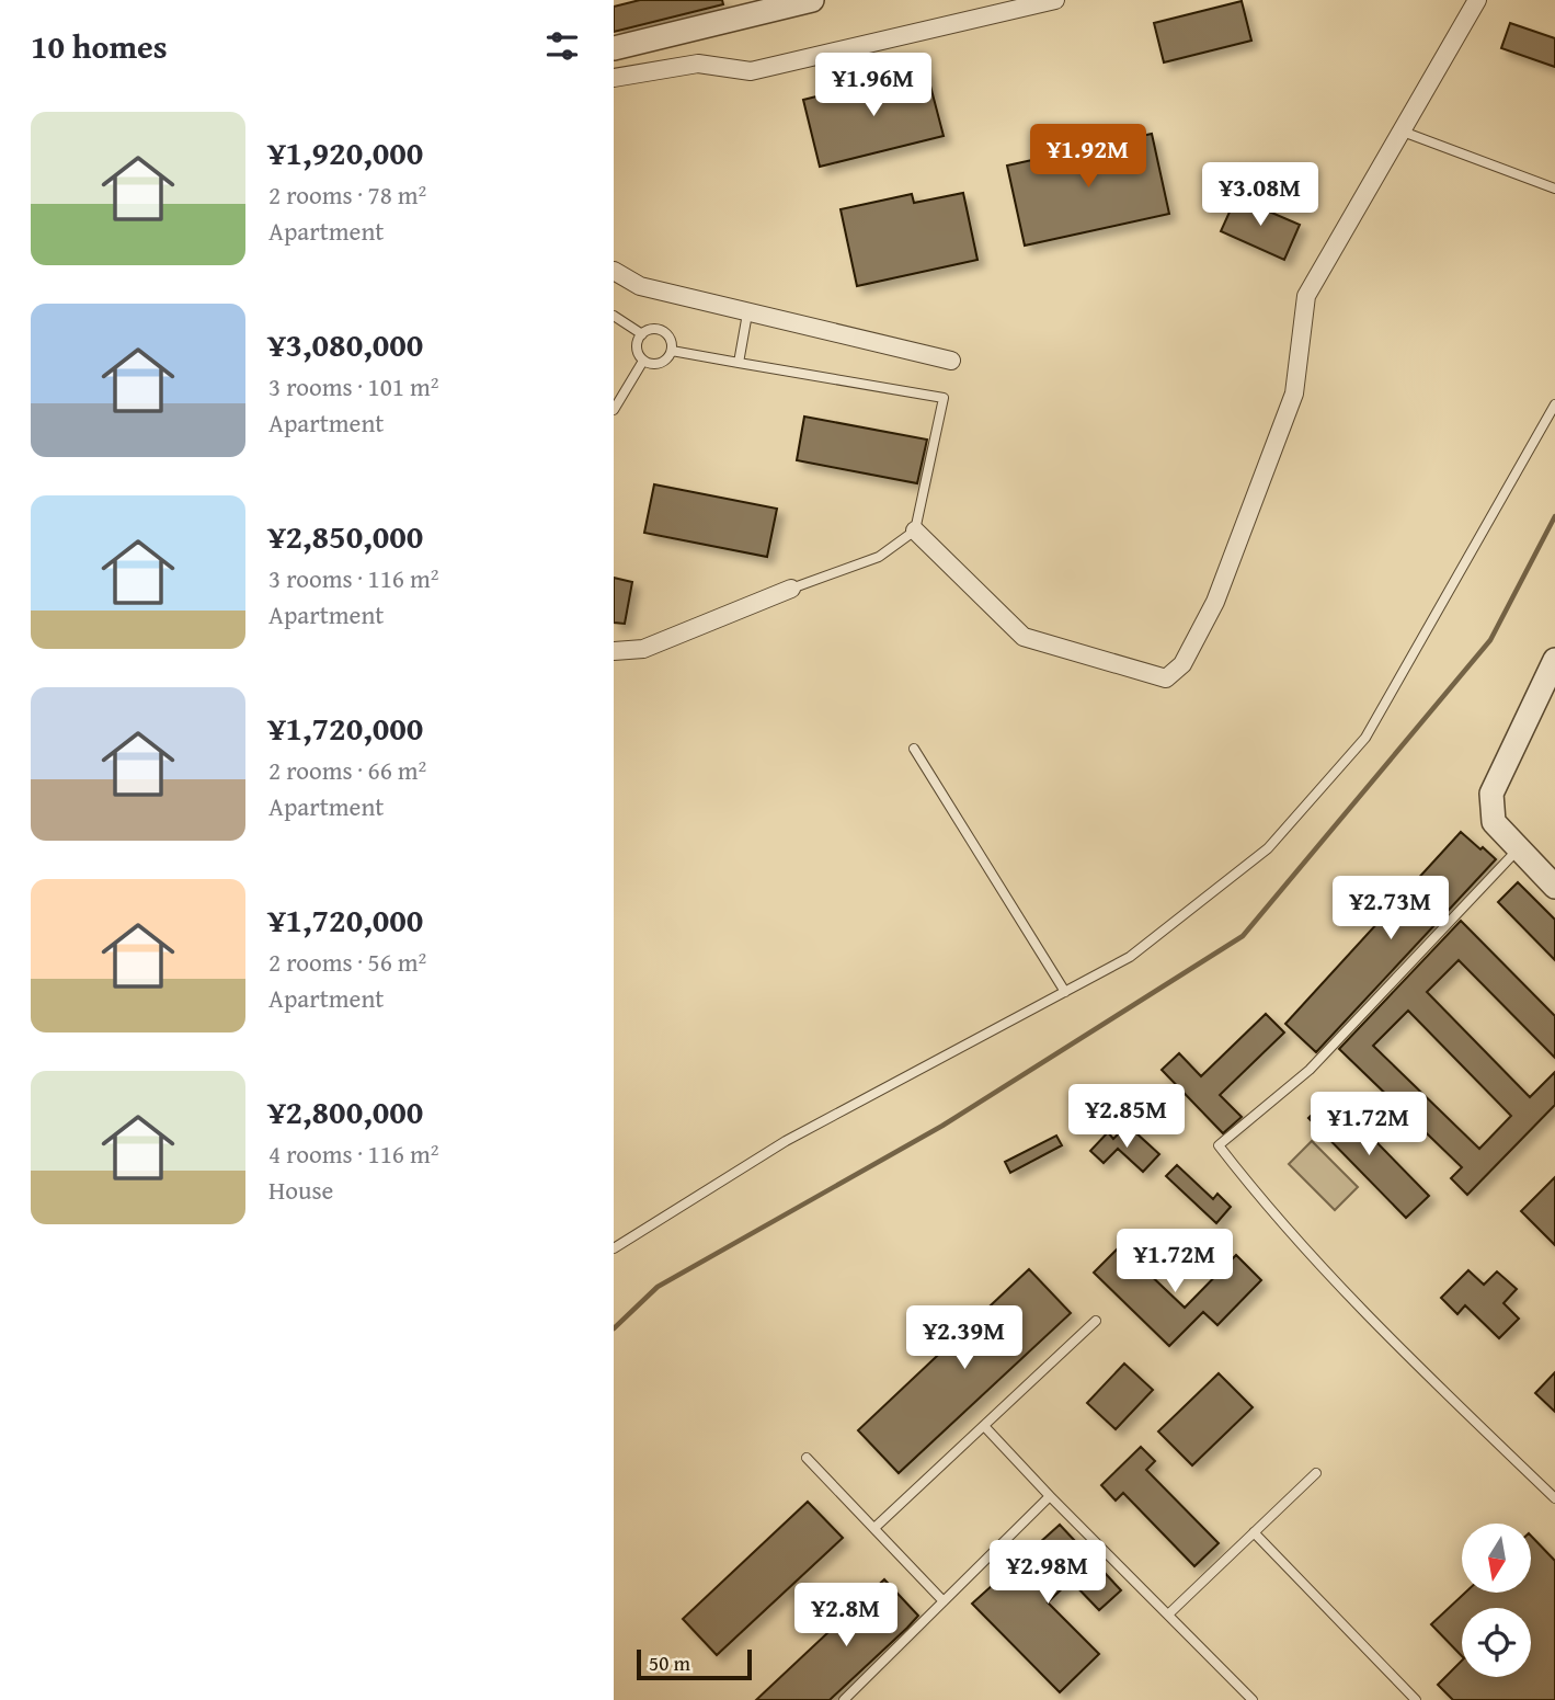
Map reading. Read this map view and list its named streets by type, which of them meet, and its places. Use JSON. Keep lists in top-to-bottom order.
{
  "scale_bar": "50 m",
  "north": "bottom",
  "page": {
    "heading": "10 homes",
    "price": [
      "¥1.96M",
      "¥1.92M",
      "¥3.08M",
      "¥2.73M",
      "¥2.85M",
      "¥1.72M",
      "¥1.72M",
      "¥2.39M",
      "¥2.98M",
      "¥2.8M"
    ],
    "list": [
      {
        "name": "¥1,920,000",
        "note": "2 rooms · 78 m² · Apartment"
      },
      {
        "name": "¥3,080,000",
        "note": "3 rooms · 101 m² · Apartment"
      },
      {
        "name": "¥2,850,000",
        "note": "3 rooms · 116 m² · Apartment"
      },
      {
        "name": "¥1,720,000",
        "note": "2 rooms · 66 m² · Apartment"
      },
      {
        "name": "¥1,720,000",
        "note": "2 rooms · 56 m² · Apartment"
      },
      {
        "name": "¥2,800,000",
        "note": "4 rooms · 116 m² · House"
      }
    ],
    "scale": "50 m"
  }
}
